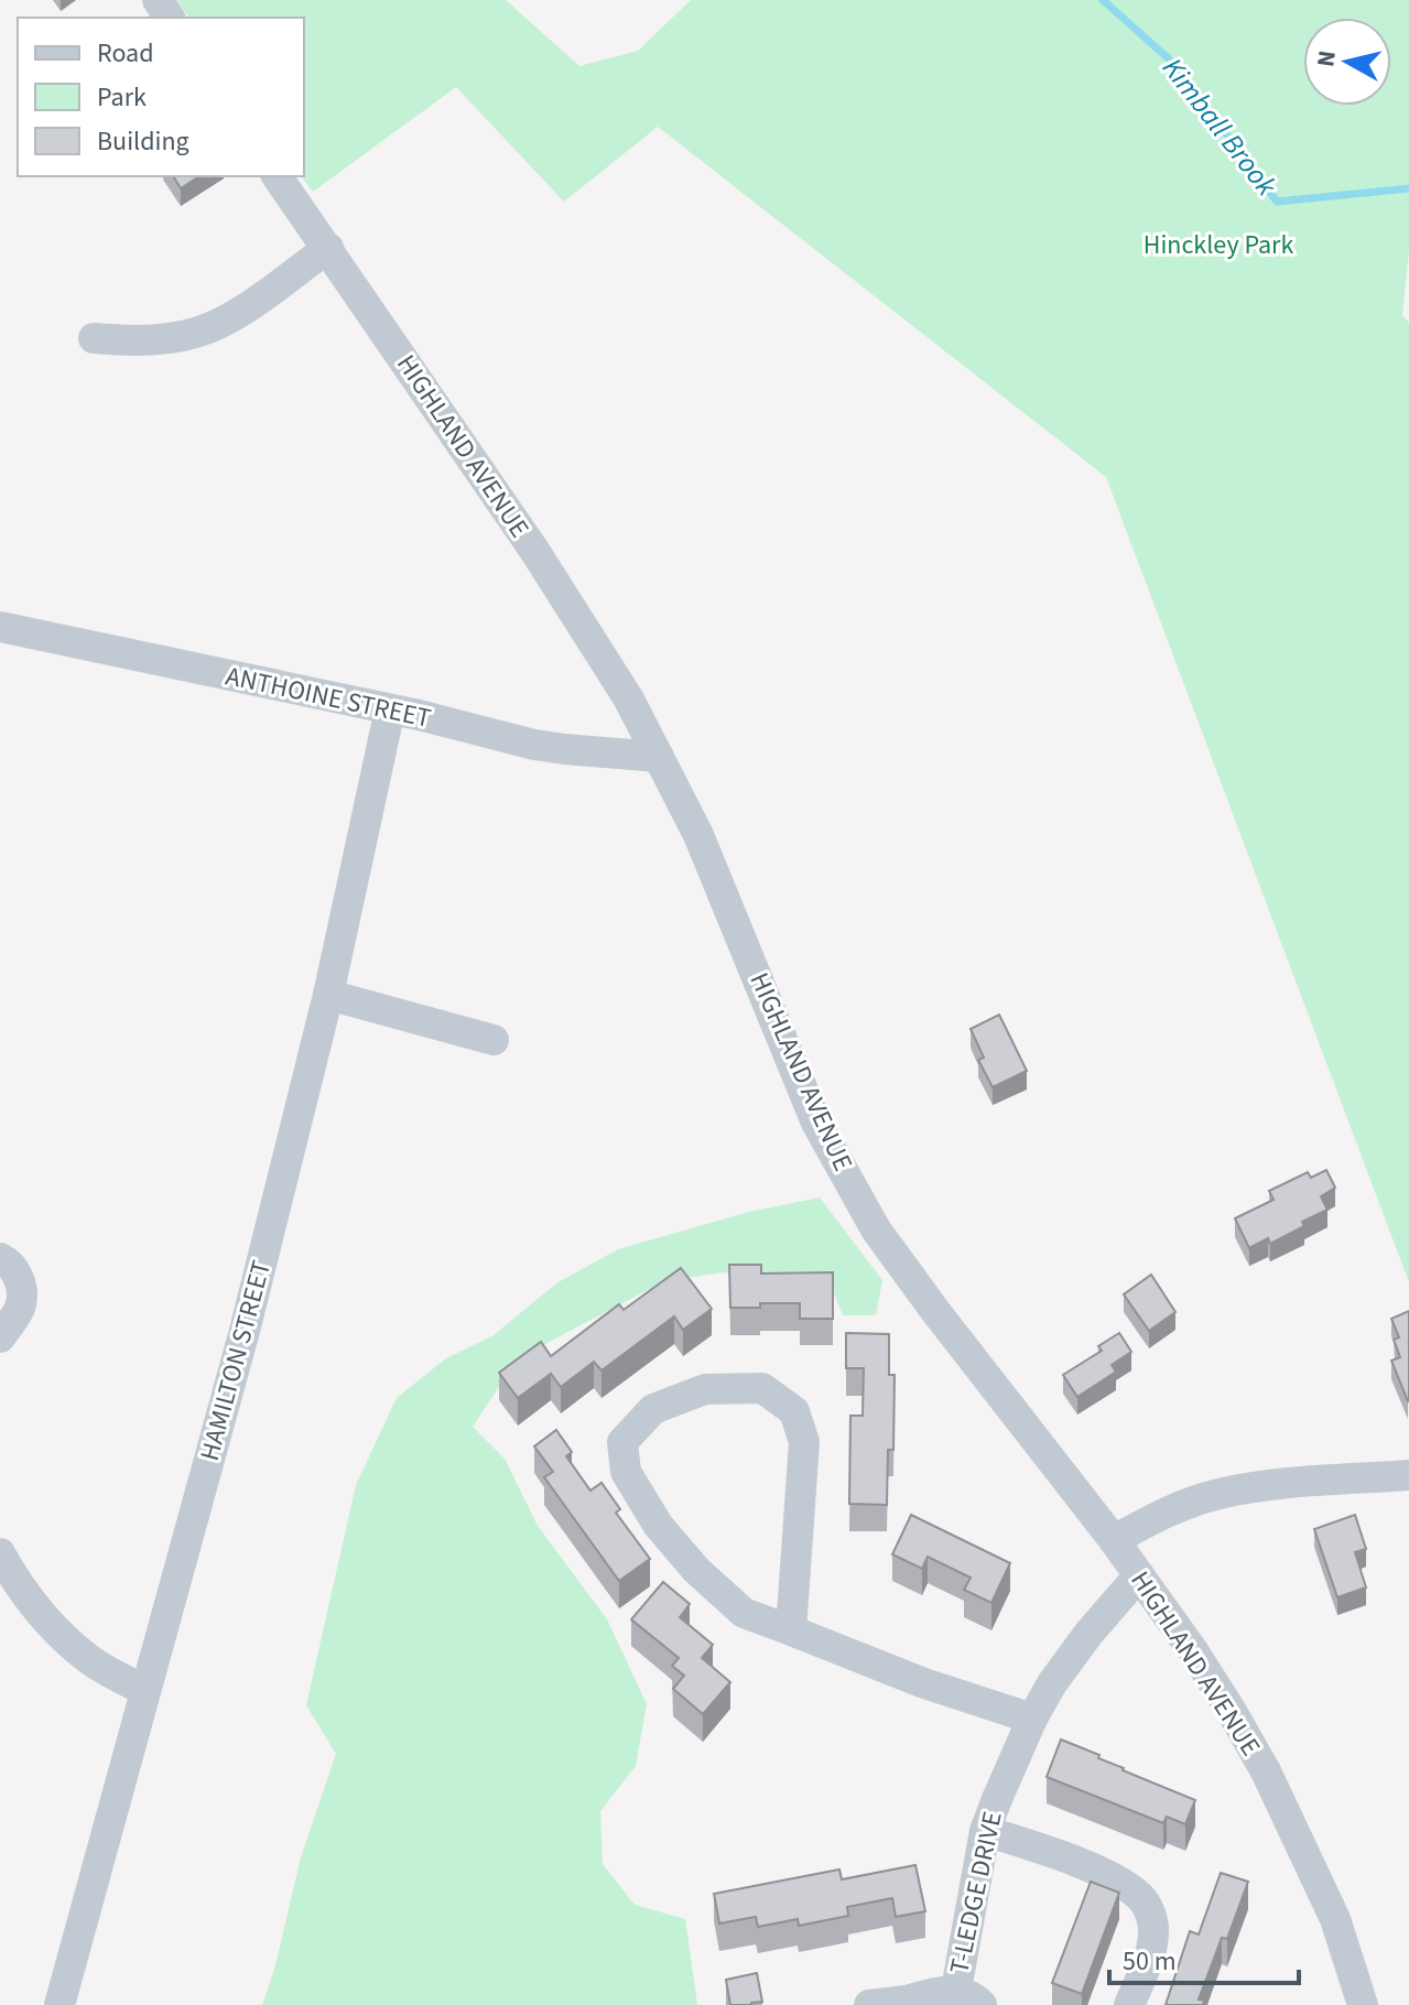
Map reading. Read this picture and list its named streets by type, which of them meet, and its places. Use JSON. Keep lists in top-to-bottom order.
{
  "streets": {
    "street": [
      "HIGHLAND AVENUE",
      "ANTHOINE STREET",
      "HAMILTON STREET",
      "T-LEDGE DRIVE"
    ]
  },
  "crossings": [
    ["HIGHLAND AVENUE", "ANTHOINE STREET"],
    ["HIGHLAND AVENUE", "T-LEDGE DRIVE"],
    ["ANTHOINE STREET", "HAMILTON STREET"]
  ],
  "water": ["Kimball Brook"],
  "parks": ["Hinckley Park"],
  "legend": ["Road", "Park", "Building"],
  "scale_bar": "50 m",
  "north": "left"
}
